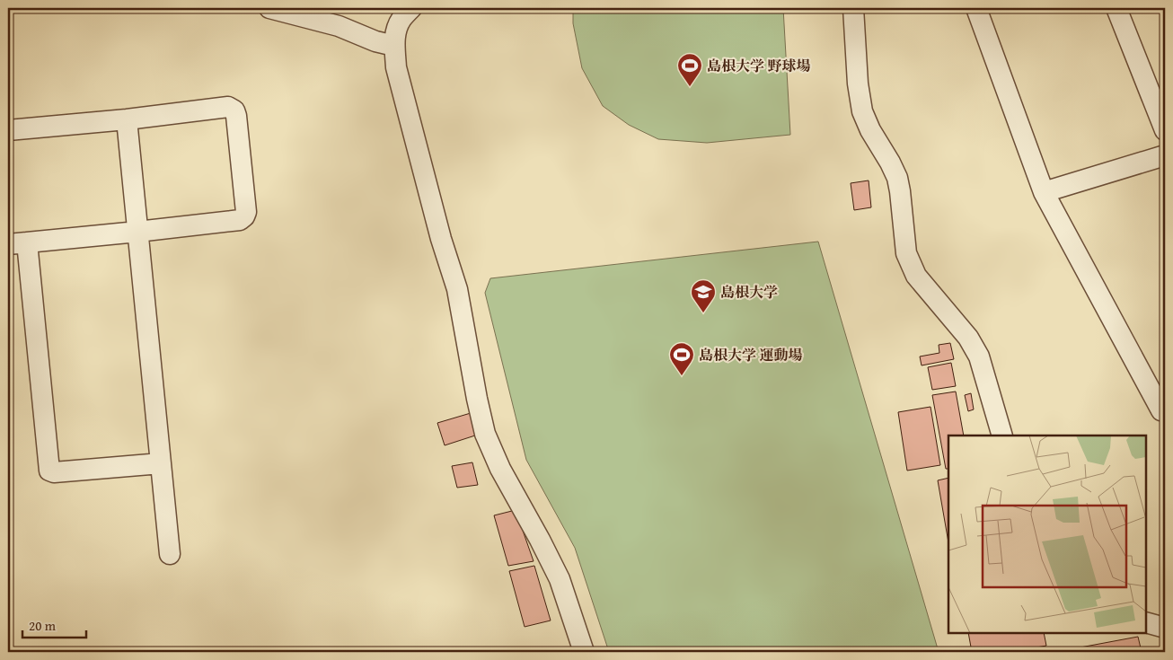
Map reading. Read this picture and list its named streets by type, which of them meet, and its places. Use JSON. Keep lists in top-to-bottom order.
{
  "places": {
    "sports": ["島根大学 野球場", "島根大学 運動場"],
    "school or university": ["島根大学"]
  },
  "scale_bar": "20 m"
}
